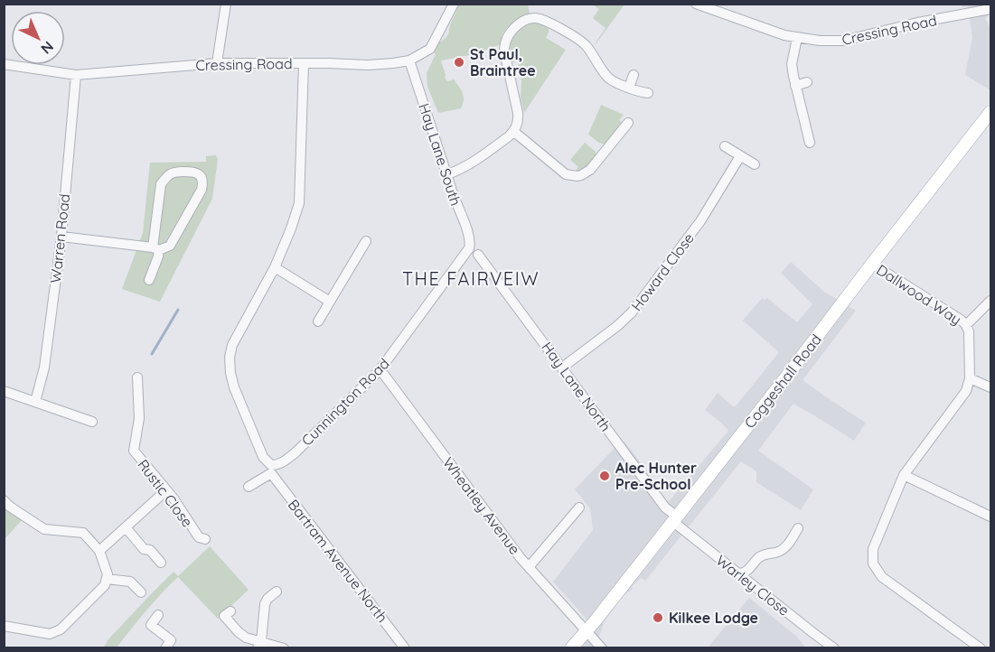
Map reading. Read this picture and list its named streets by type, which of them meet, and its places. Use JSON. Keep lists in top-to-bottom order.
{
  "streets": {
    "main road": ["Coggeshall Road"],
    "street": [
      "Cressing Road",
      "Hay Lane South",
      "Warren Road",
      "Howard Close",
      "Dallwood Way",
      "Hay Lane North",
      "Cunnington Road",
      "Rustic Close",
      "Wheatley Avenue",
      "Bartram Avenue North",
      "Warley Close"
    ]
  },
  "crossings": [
    ["Cressing Road", "Hay Lane South"],
    ["Cressing Road", "Warren Road"],
    ["Cressing Road", "Bartram Avenue North"],
    ["Hay Lane South", "Cunnington Road"],
    ["Howard Close", "Hay Lane North"],
    ["Dallwood Way", "Coggeshall Road"],
    ["Coggeshall Road", "Hay Lane North"],
    ["Coggeshall Road", "Wheatley Avenue"],
    ["Coggeshall Road", "Warley Close"],
    ["Hay Lane North", "Warley Close"],
    ["Cunnington Road", "Bartram Avenue North"]
  ],
  "districts": ["THE FAIRVEIW"],
  "places": ["St Paul, Braintree", "Alec Hunter Pre-School", "Kilkee Lodge"],
  "north": "bottom right"
}
